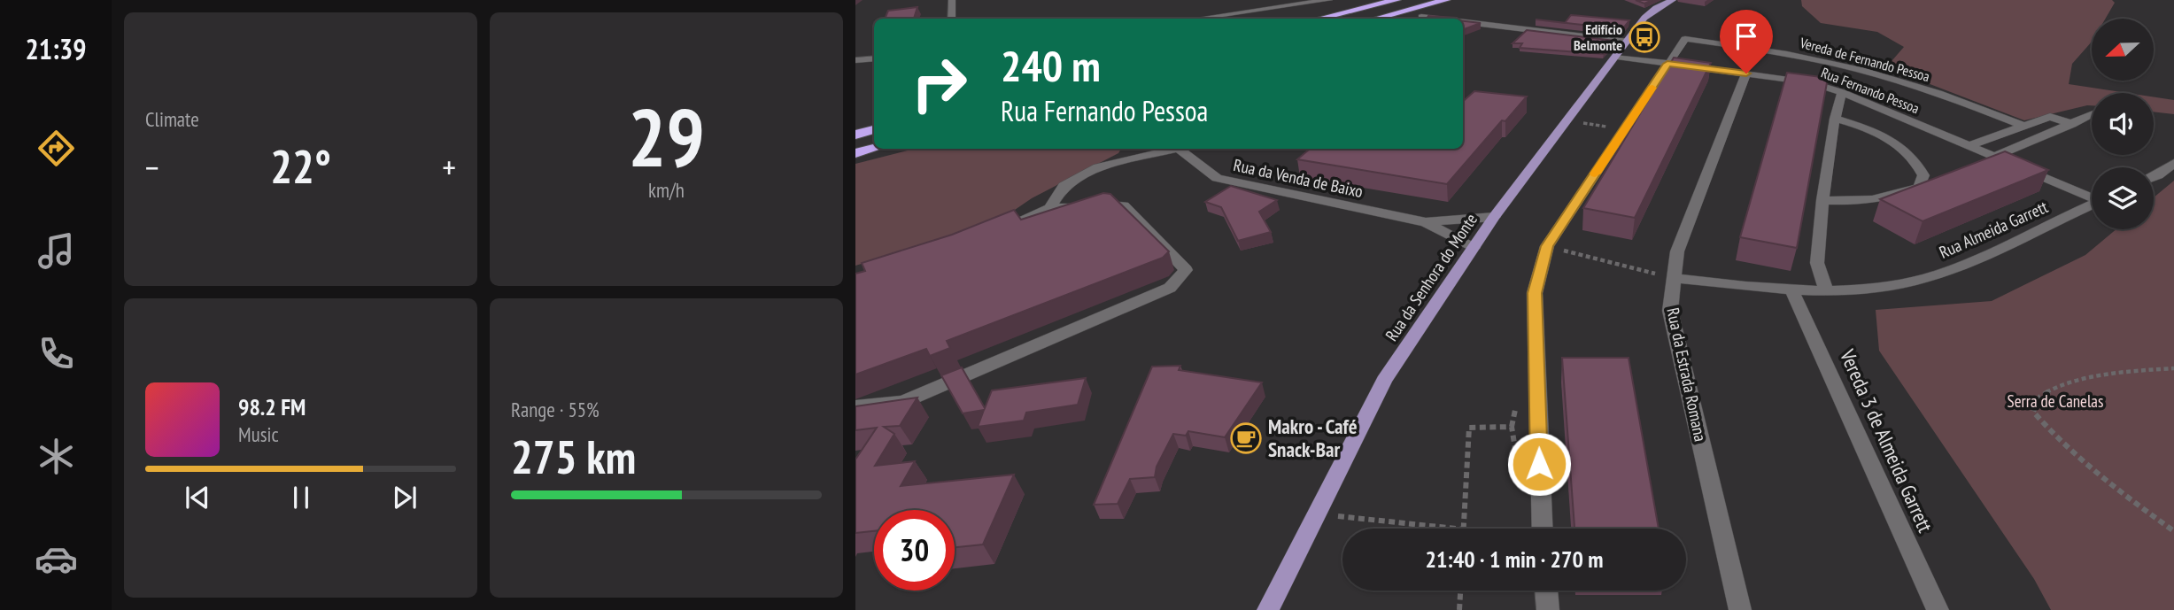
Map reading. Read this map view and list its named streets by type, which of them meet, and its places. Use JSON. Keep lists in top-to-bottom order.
{
  "streets": {
    "main road": ["Rua da Senhora do Monte"],
    "street": [
      "Vereda de Fernando Pessoa",
      "Rua Fernando Pessoa",
      "Rua da Venda de Baixo",
      "Rua Almeida Garrett",
      "Rua da Estrada Romana",
      "Vereda 3 de Almeida Garrett"
    ]
  },
  "crossings": [
    ["Vereda de Fernando Pessoa", "Rua Fernando Pessoa"],
    ["Rua Fernando Pessoa", "Rua da Senhora do Monte"],
    ["Rua Fernando Pessoa", "Rua da Estrada Romana"],
    ["Rua Almeida Garrett", "Rua da Estrada Romana"],
    ["Rua Almeida Garrett", "Vereda 3 de Almeida Garrett"]
  ],
  "parks": ["Serra de Canelas"],
  "places": {
    "bus stop": ["Edifício Belmonte"],
    "cafe": ["Makro - Café Snack-Bar"]
  },
  "north": "left",
  "page": {
    "tabs": "21:39",
    "tile": [
      "Climate",
      ["29", "km/h"],
      ["Range · 55%", "275 km"]
    ],
    "turn": ["240 m", "Rua Fernando Pessoa"],
    "heat": ["−", "22°", "+"],
    "song": ["98.2 FM", "Music"],
    "limit": "30",
    "trip": "21:40 · 1 min · 270 m"
  }
}
